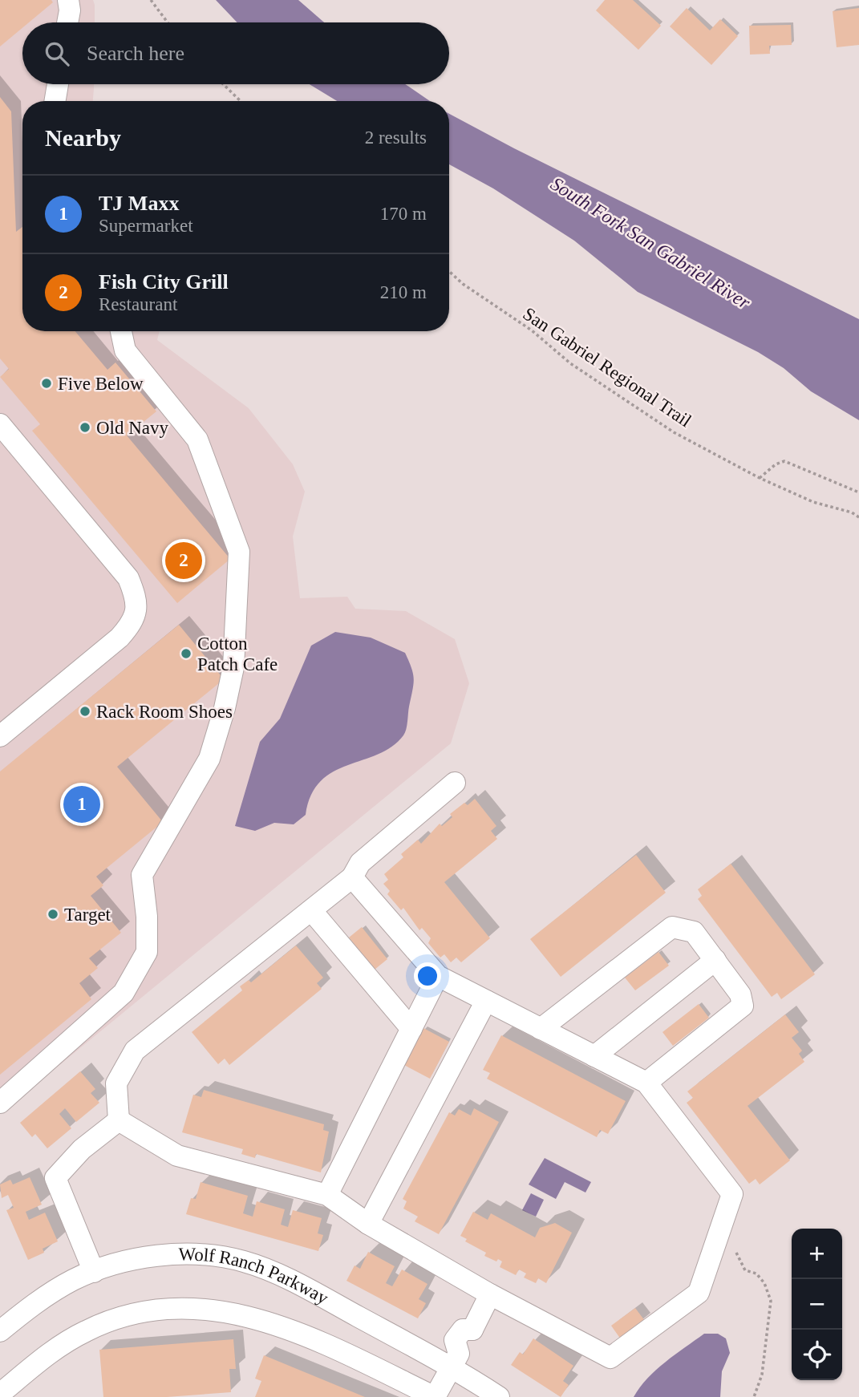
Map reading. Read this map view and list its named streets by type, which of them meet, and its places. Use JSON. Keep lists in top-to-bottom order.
{
  "streets": {
    "street": ["Wolf Ranch Parkway"],
    "path": ["San Gabriel Regional Trail"]
  },
  "water": ["South Fork San Gabriel River"],
  "places": [
    "Five Below",
    "Old Navy",
    "Cotton Patch Cafe",
    "Rack Room Shoes",
    "Target"
  ],
  "page": {
    "search": "Search here",
    "heading": ["Nearby", "2 results"],
    "list": [
      {
        "mark": "1",
        "name": "TJ Maxx",
        "note": "Supermarket",
        "value": "170 m"
      },
      {
        "mark": "2",
        "name": "Fish City Grill",
        "note": "Restaurant",
        "value": "210 m"
      }
    ],
    "pins": ["2", "1"],
    "map_buttons": ["+", "−"]
  }
}
